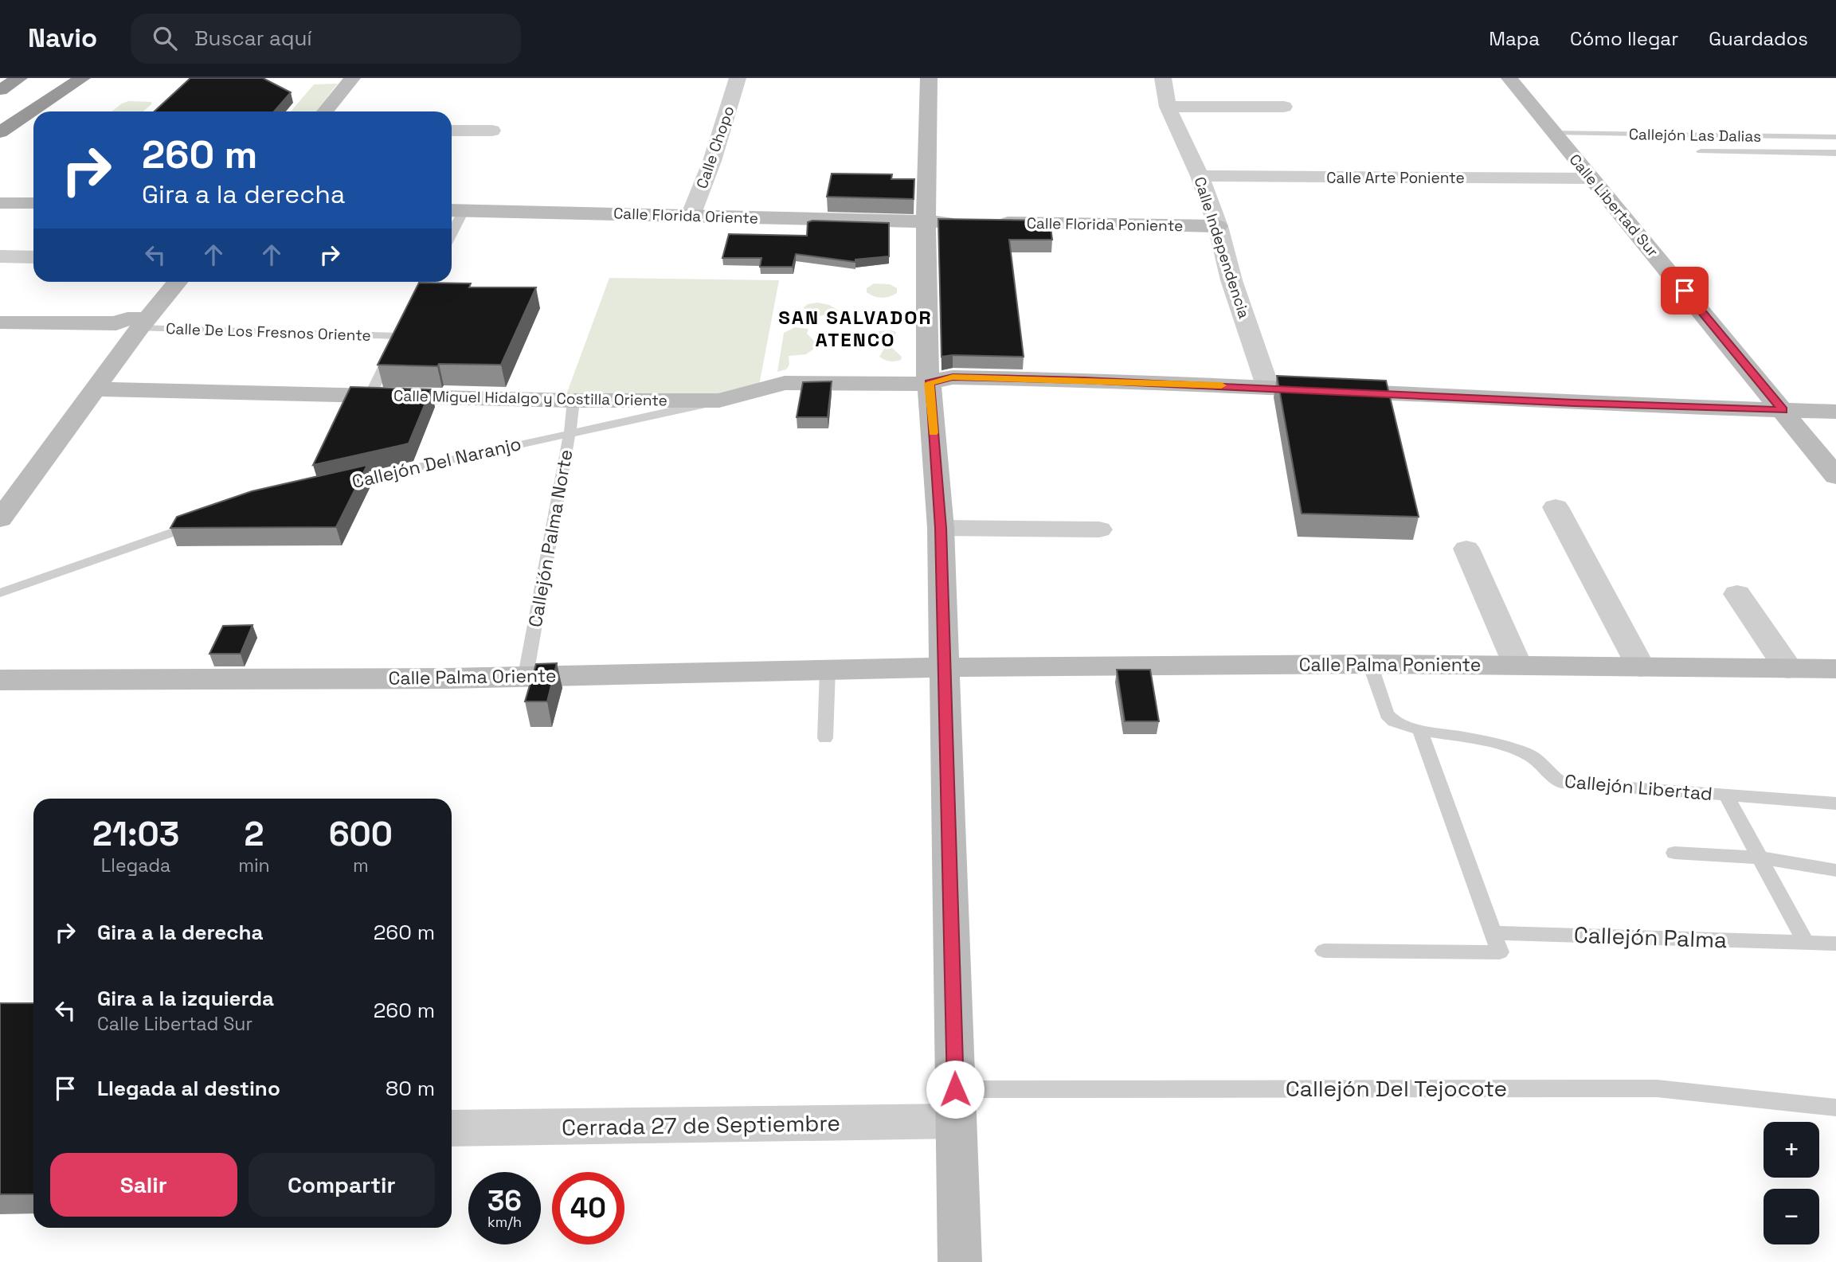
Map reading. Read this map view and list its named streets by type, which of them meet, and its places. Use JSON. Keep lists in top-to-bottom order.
{
  "streets": {
    "street": [
      "Calle Chopo",
      "Calle Arte Poniente",
      "Calle Libertad Sur",
      "Calle Florida Oriente",
      "Calle Florida Poniente",
      "Calle Independencia",
      "Calle De Los Fresnos Oriente",
      "Calle Miguel Hidalgo y Costilla Oriente",
      "Calle Palma Poniente",
      "Calle Palma Oriente",
      "Cerrada 27 de Septiembre"
    ],
    "lane": [
      "Callejón Las Dalias",
      "Callejón Del Naranjo",
      "Callejón Palma Norte",
      "Callejón Libertad",
      "Callejón Palma",
      "Callejón Del Tejocote"
    ]
  },
  "crossings": [
    ["Callejón Las Dalias", "Calle Libertad Sur"],
    ["Calle Chopo", "Calle Florida Oriente"],
    ["Calle Arte Poniente", "Calle Libertad Sur"],
    ["Calle Arte Poniente", "Calle Independencia"],
    ["Calle Libertad Sur", "Calle Miguel Hidalgo y Costilla Oriente"],
    ["Calle Florida Poniente", "Calle Independencia"],
    ["Calle Independencia", "Calle Miguel Hidalgo y Costilla Oriente"],
    ["Calle De Los Fresnos Oriente", "Calle Miguel Hidalgo y Costilla Oriente"],
    ["Calle Miguel Hidalgo y Costilla Oriente", "Callejón Del Naranjo"],
    ["Calle Miguel Hidalgo y Costilla Oriente", "Callejón Palma Norte"],
    ["Callejón Del Naranjo", "Callejón Palma Norte"],
    ["Callejón Palma Norte", "Calle Palma Oriente"],
    ["Calle Palma Poniente", "Calle Palma Oriente"],
    ["Callejón Del Tejocote", "Cerrada 27 de Septiembre"]
  ],
  "districts": ["SAN SALVADOR ATENCO"],
  "page": {
    "header": "Navio",
    "search": "Buscar aquí",
    "nav": ["Mapa", "Cómo llegar", "Guardados"],
    "turn": ["260 m", "Gira a la derecha"],
    "eta": [
      "21:03",
      "Llegada",
      "2",
      "min",
      "600",
      "m"
    ],
    "list": [
      {
        "name": "Gira a la derecha",
        "value": "260 m"
      },
      {
        "name": "Gira a la izquierda",
        "note": "Calle Libertad Sur",
        "value": "260 m"
      },
      {
        "name": "Llegada al destino",
        "value": "80 m"
      }
    ],
    "map_buttons": ["+", "−"],
    "buttons": ["Salir", "Compartir"],
    "speed": "36 km/h",
    "limit": "40"
  }
}
